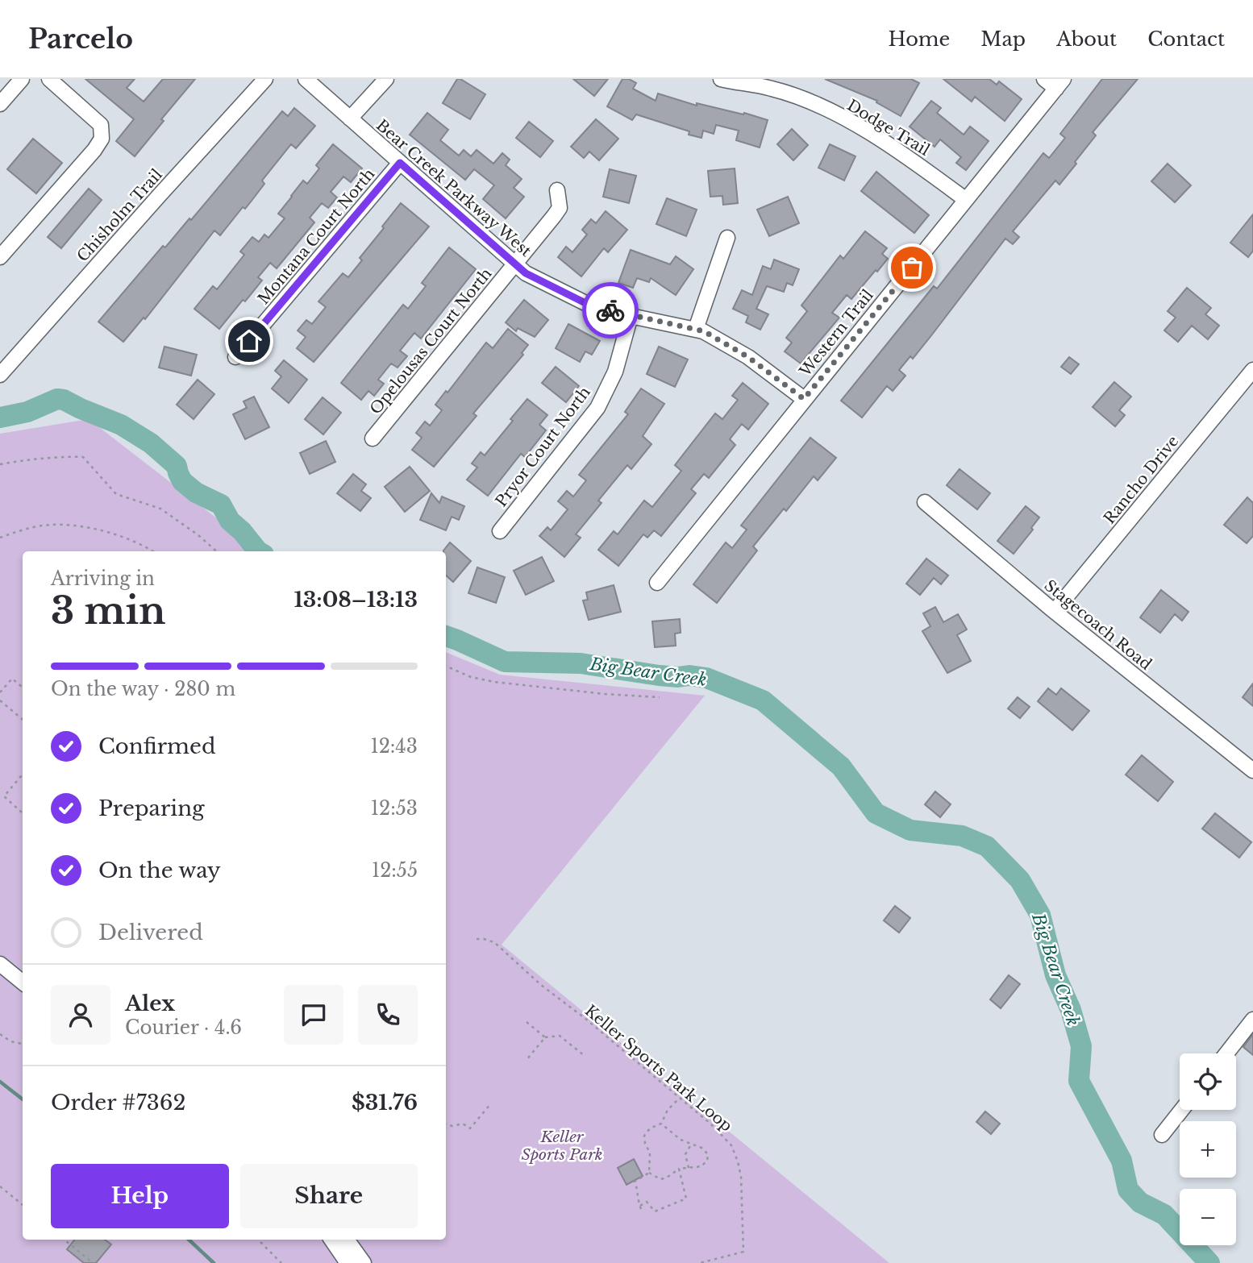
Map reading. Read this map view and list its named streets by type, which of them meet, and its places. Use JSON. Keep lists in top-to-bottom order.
{
  "streets": {
    "street": [
      "Dodge Trail",
      "Bear Creek Parkway West",
      "Chisholm Trail",
      "Montana Court North",
      "Western Trail",
      "Opelousas Court North",
      "Pryor Court North",
      "Rancho Drive",
      "Stagecoach Road"
    ],
    "path": ["Keller Sports Park Loop"]
  },
  "crossings": [
    ["Dodge Trail", "Western Trail"],
    ["Bear Creek Parkway West", "Montana Court North"],
    ["Bear Creek Parkway West", "Western Trail"],
    ["Bear Creek Parkway West", "Opelousas Court North"],
    ["Bear Creek Parkway West", "Pryor Court North"],
    ["Rancho Drive", "Stagecoach Road"]
  ],
  "water": ["Big Bear Creek"],
  "parks": ["Keller Sports Park"],
  "page": {
    "header": "Parcelo",
    "nav": [
      "Home",
      "Map",
      "About",
      "Contact"
    ],
    "heading": ["3 min", "Arriving in", "13:08–13:13"],
    "panel": [
      "Alex",
      "Courier · 4.6",
      "Order #7362",
      "$31.76"
    ],
    "bar": "On the way · 280 m",
    "list": [
      ["Confirmed", "12:43"],
      ["Preparing", "12:53"],
      ["On the way", "12:55"],
      "Delivered"
    ],
    "map_buttons": ["+", "−"],
    "buttons": ["Help", "Share"]
  }
}
